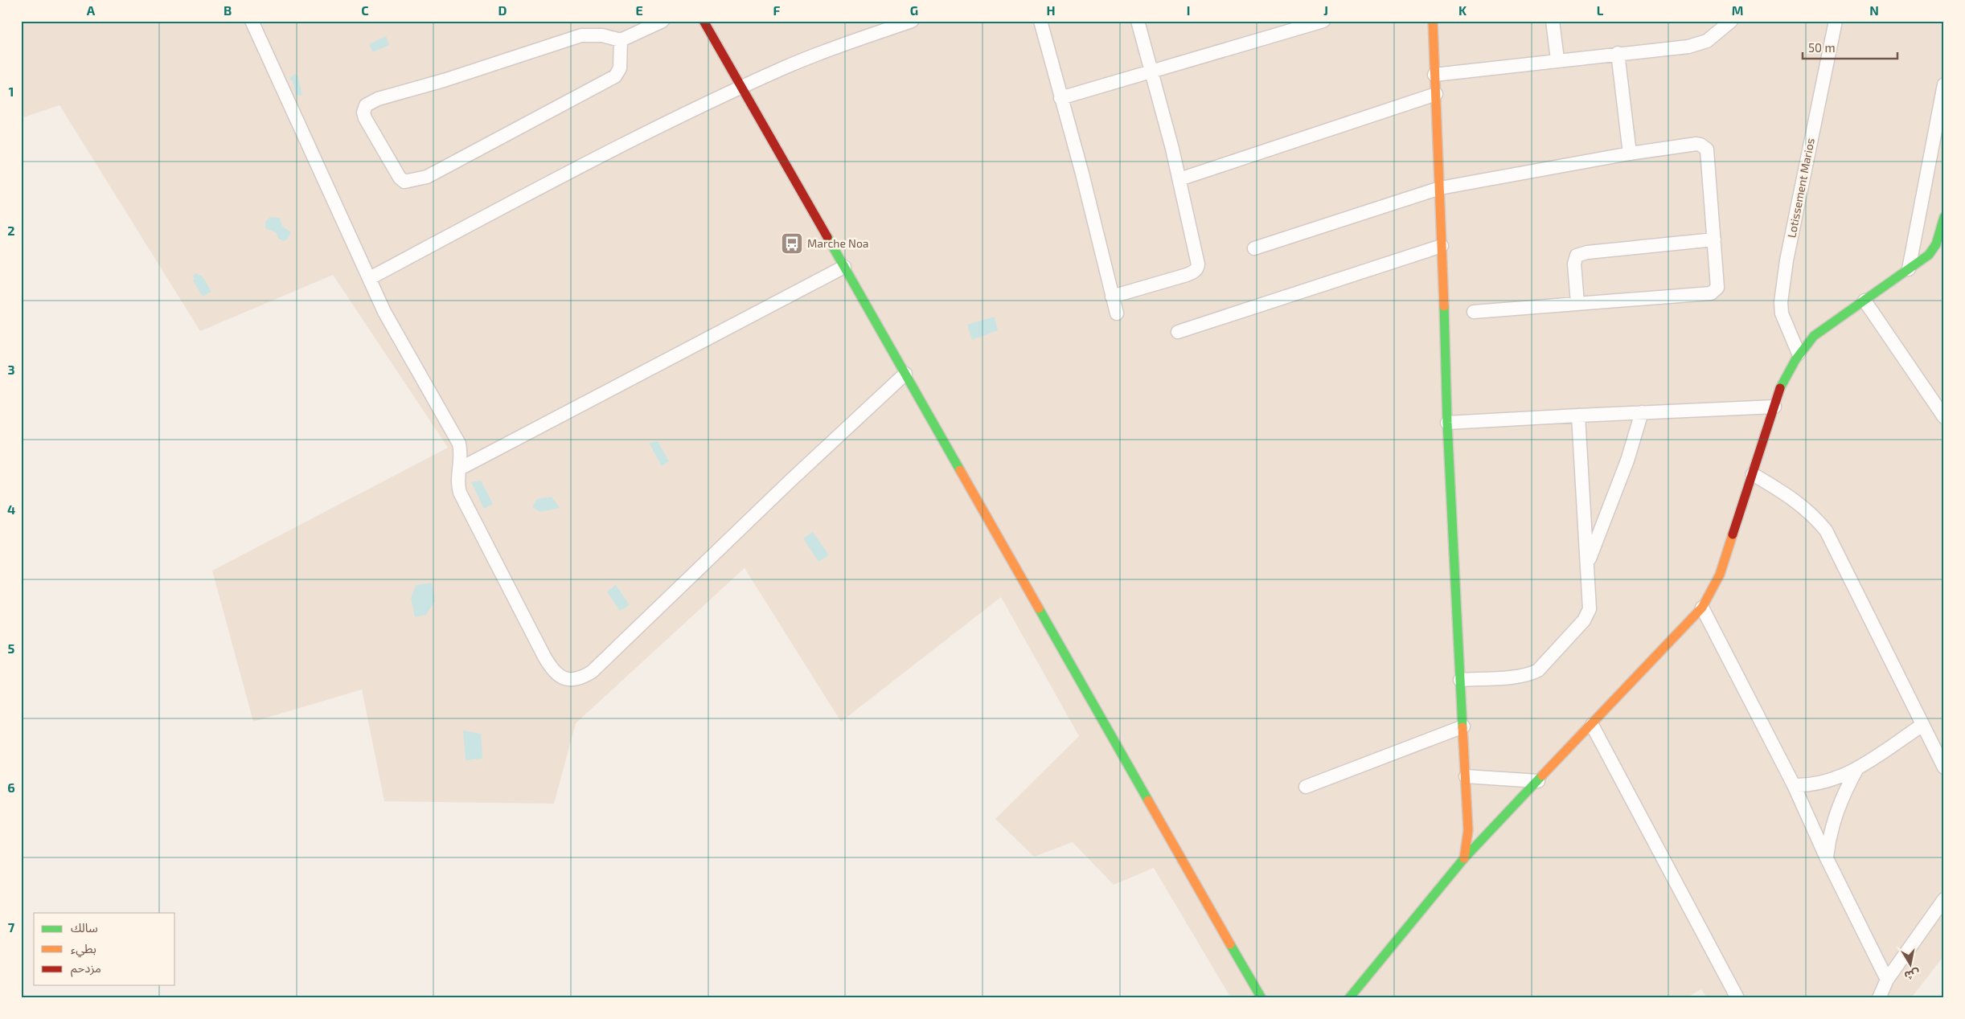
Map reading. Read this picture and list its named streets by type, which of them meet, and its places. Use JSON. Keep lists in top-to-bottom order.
{
  "streets": {
    "street": ["Lotissement Marios"]
  },
  "places": {
    "bus stop": ["Marche Noa"]
  },
  "legend": ["سالك", "بطيء", "مزدحم"],
  "scale_bar": "50 m",
  "north": "bottom",
  "grid": {
    "columns": [
      "A",
      "B",
      "C",
      "D",
      "E",
      "F",
      "G",
      "H",
      "I",
      "J",
      "K",
      "L",
      "M",
      "N"
    ],
    "rows": [
      "1",
      "2",
      "3",
      "4",
      "5",
      "6",
      "7"
    ]
  }
}
